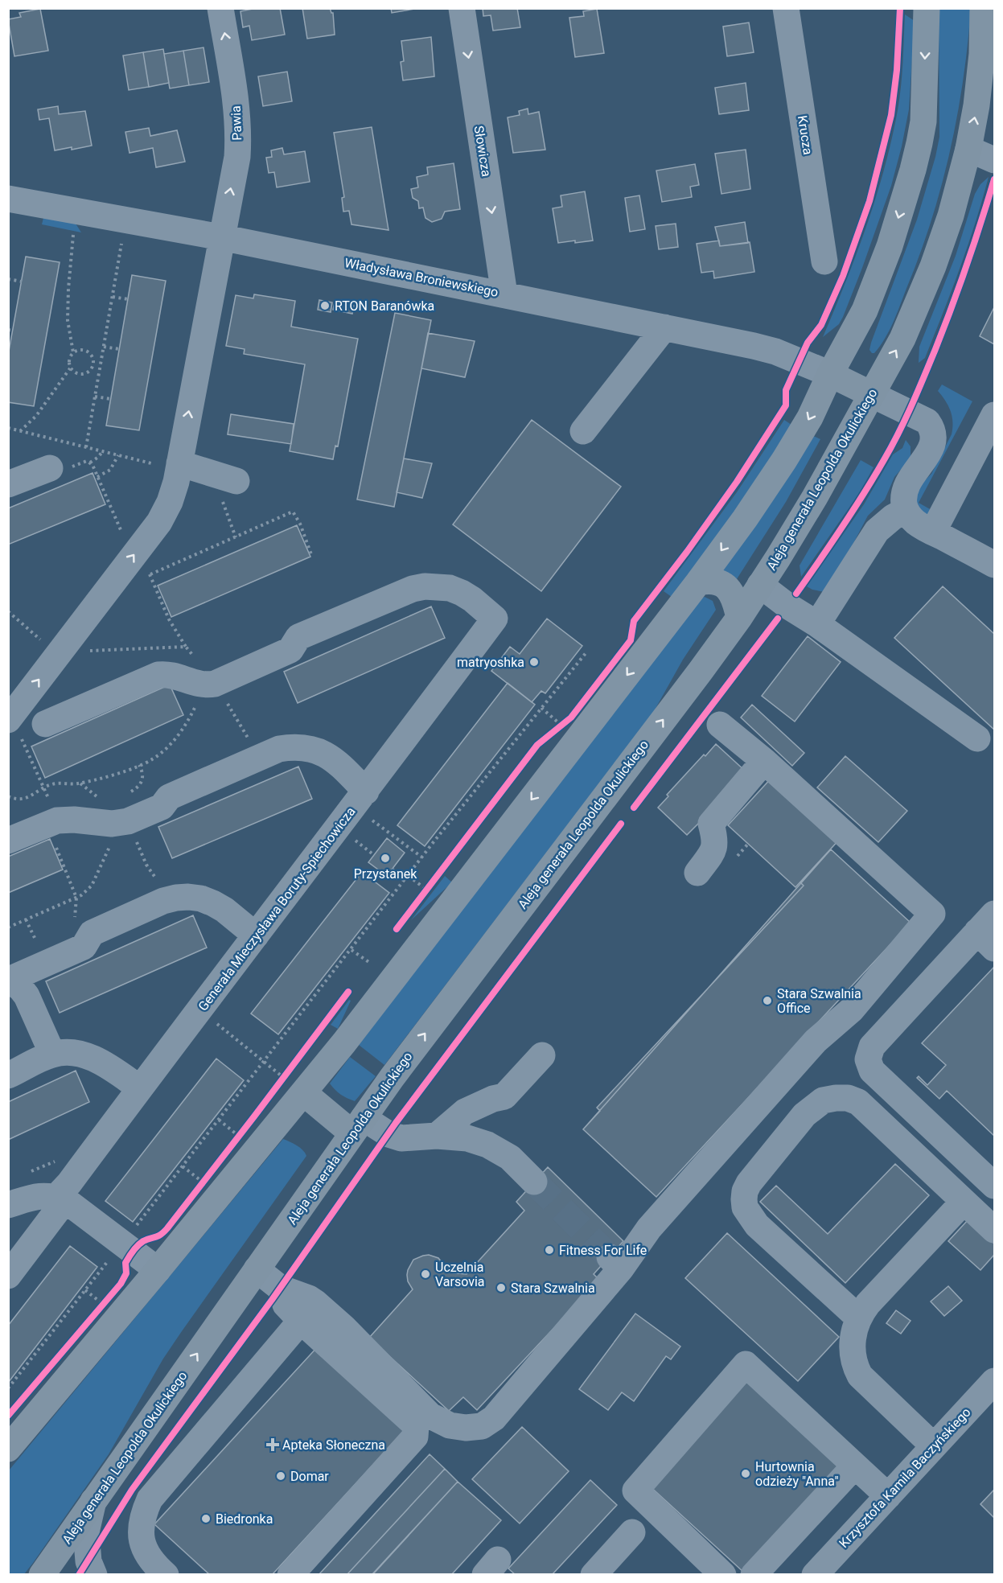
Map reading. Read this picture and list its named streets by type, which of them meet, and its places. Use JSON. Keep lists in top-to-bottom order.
{
  "streets": {
    "main road": ["Aleja generała Leopolda Okulickiego"],
    "street": [
      "Pawia",
      "Krucza",
      "Słowicza",
      "Władysława Broniewskiego",
      "Generała Mieczysława Boruty-Spiechowicza",
      "Krzysztofa Kamila Baczyńskiego"
    ]
  },
  "crossings": [
    ["Pawia", "Władysława Broniewskiego"],
    ["Słowicza", "Władysława Broniewskiego"]
  ],
  "one_way": ["Pawia", "Słowicza"],
  "places": {
    "other": [
      "RTON Baranówka",
      "matryoshka",
      "Przystanek",
      "Stara Szwalnia Office",
      "Fitness For Life",
      "Uczelnia Varsovia",
      "Stara Szwalnia",
      "Hurtownia odzieży \"Anna\"",
      "Domar",
      "Biedronka"
    ],
    "health": ["Apteka Słoneczna"]
  }
}
